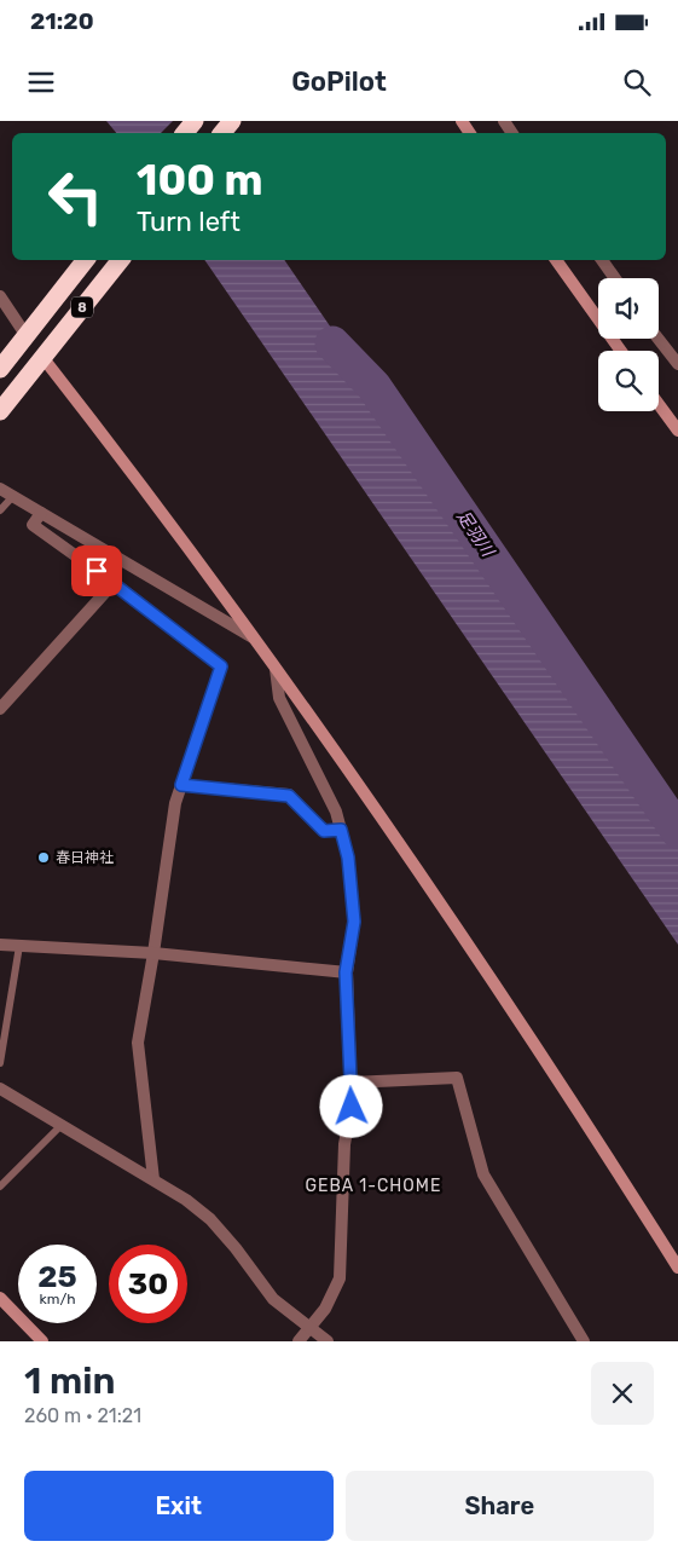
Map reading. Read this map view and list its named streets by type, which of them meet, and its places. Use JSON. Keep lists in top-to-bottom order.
{
  "streets": {
    "highway": ["8"]
  },
  "districts": ["GEBA 1-CHOME"],
  "water": ["足羽川"],
  "places": ["春日神社"],
  "page": {
    "status": "21:20",
    "header": "GoPilot",
    "turn": ["100 m", "Turn left"],
    "speed": "25 km/h",
    "limit": "30",
    "heading": ["1 min", "260 m · 21:21"],
    "buttons": ["Exit", "Share"]
  }
}
